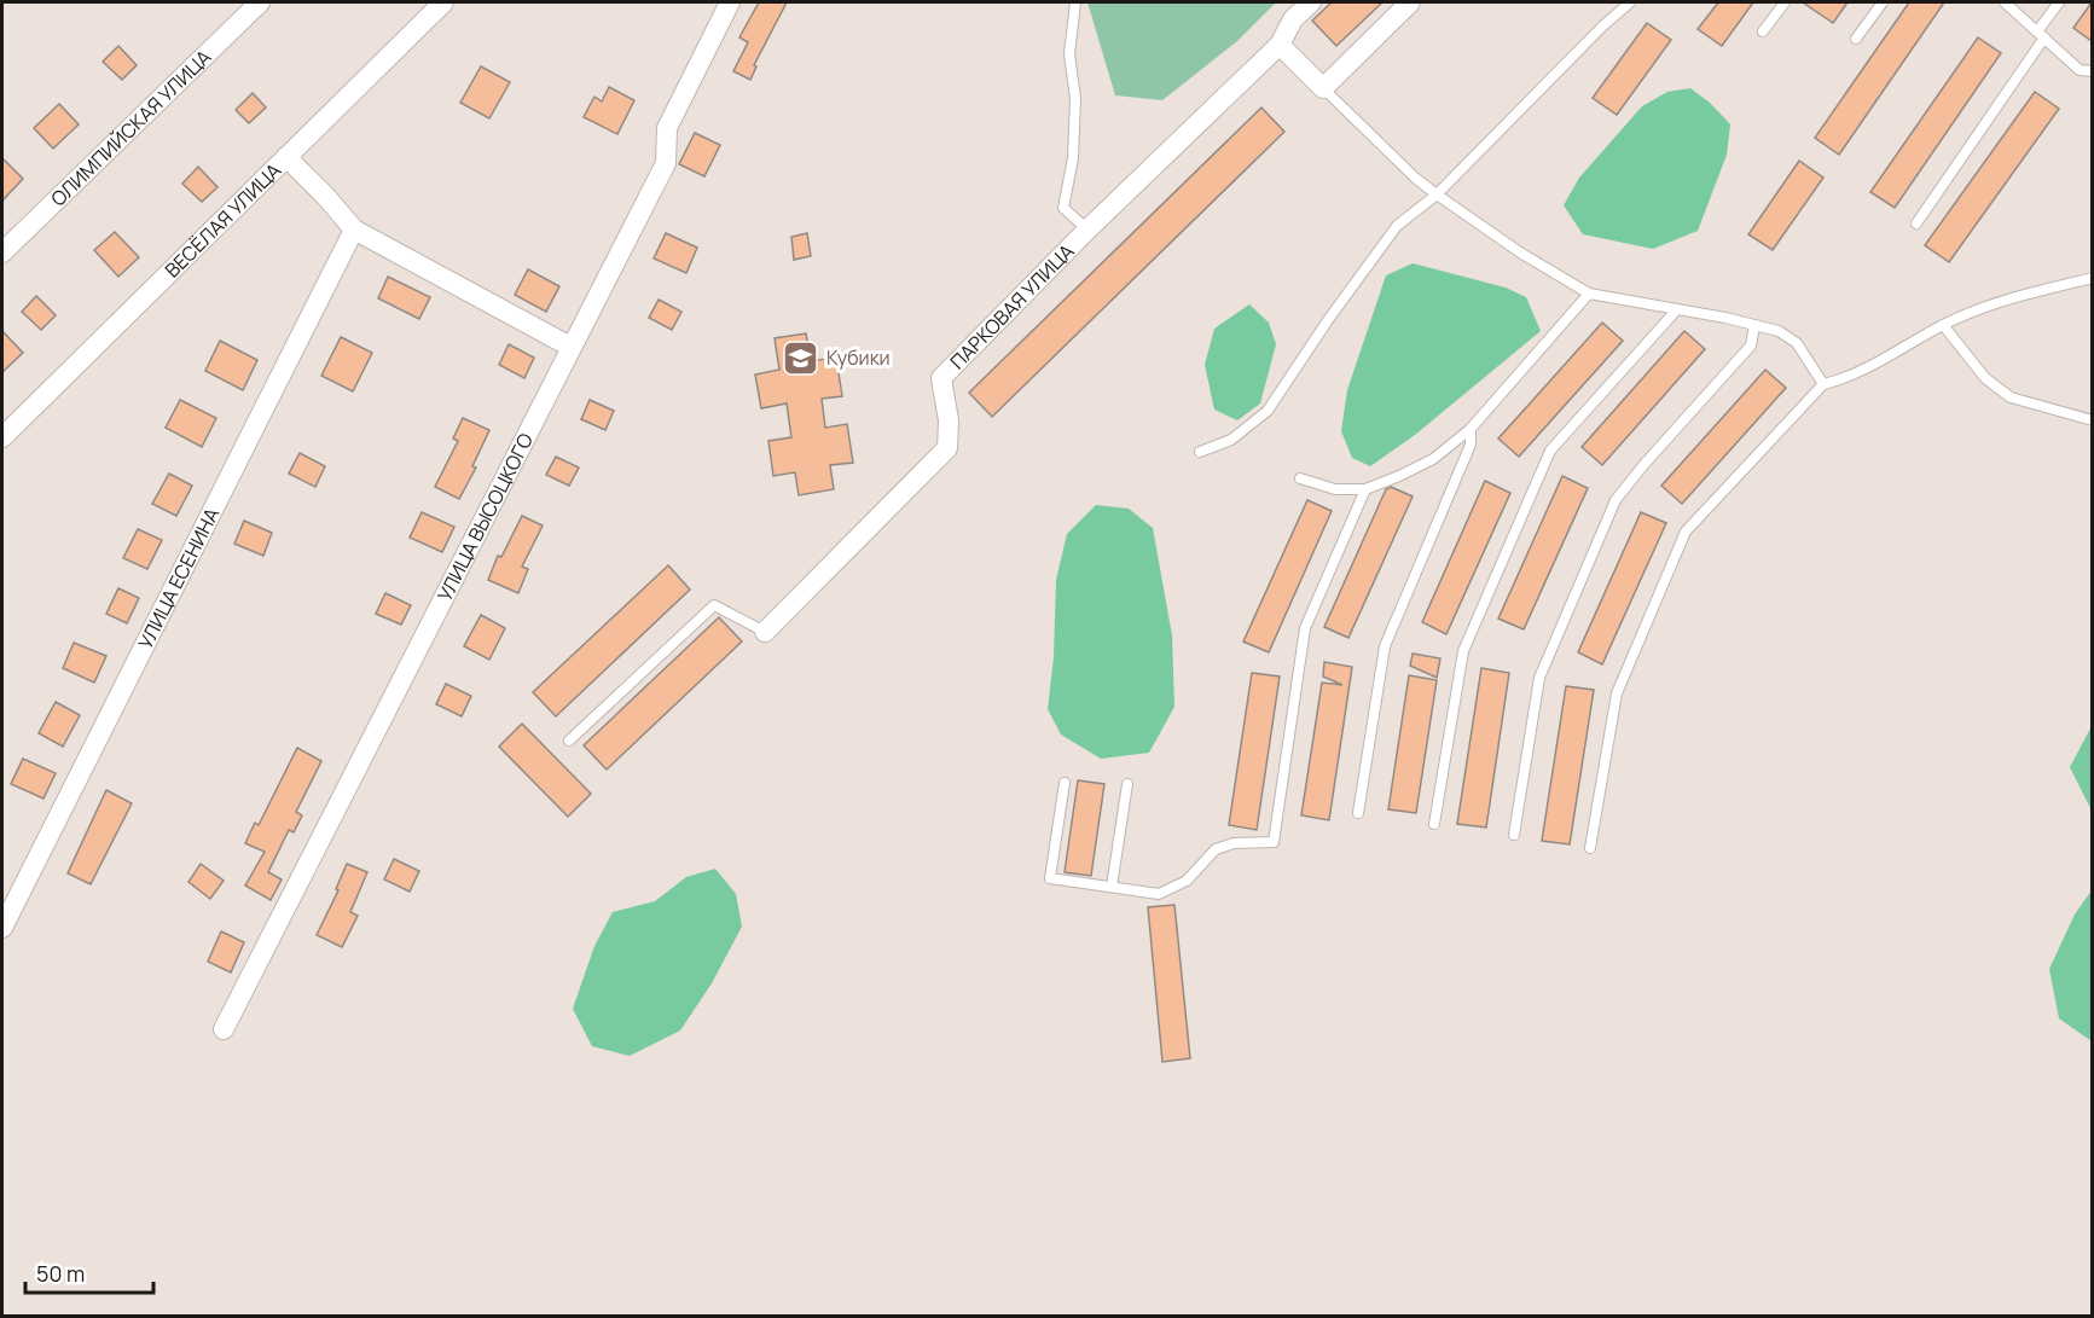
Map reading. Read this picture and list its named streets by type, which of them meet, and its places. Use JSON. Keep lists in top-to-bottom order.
{
  "streets": {
    "street": [
      "ОЛИМПИЙСКАЯ УЛИЦА",
      "ВЕСЁЛАЯ УЛИЦА",
      "ПАРКОВАЯ УЛИЦА",
      "УЛИЦА ВЫСОЦКОГО",
      "УЛИЦА ЕСЕНИНА"
    ]
  },
  "places": {
    "school or university": ["Кубики"]
  },
  "scale_bar": "50 m"
}
